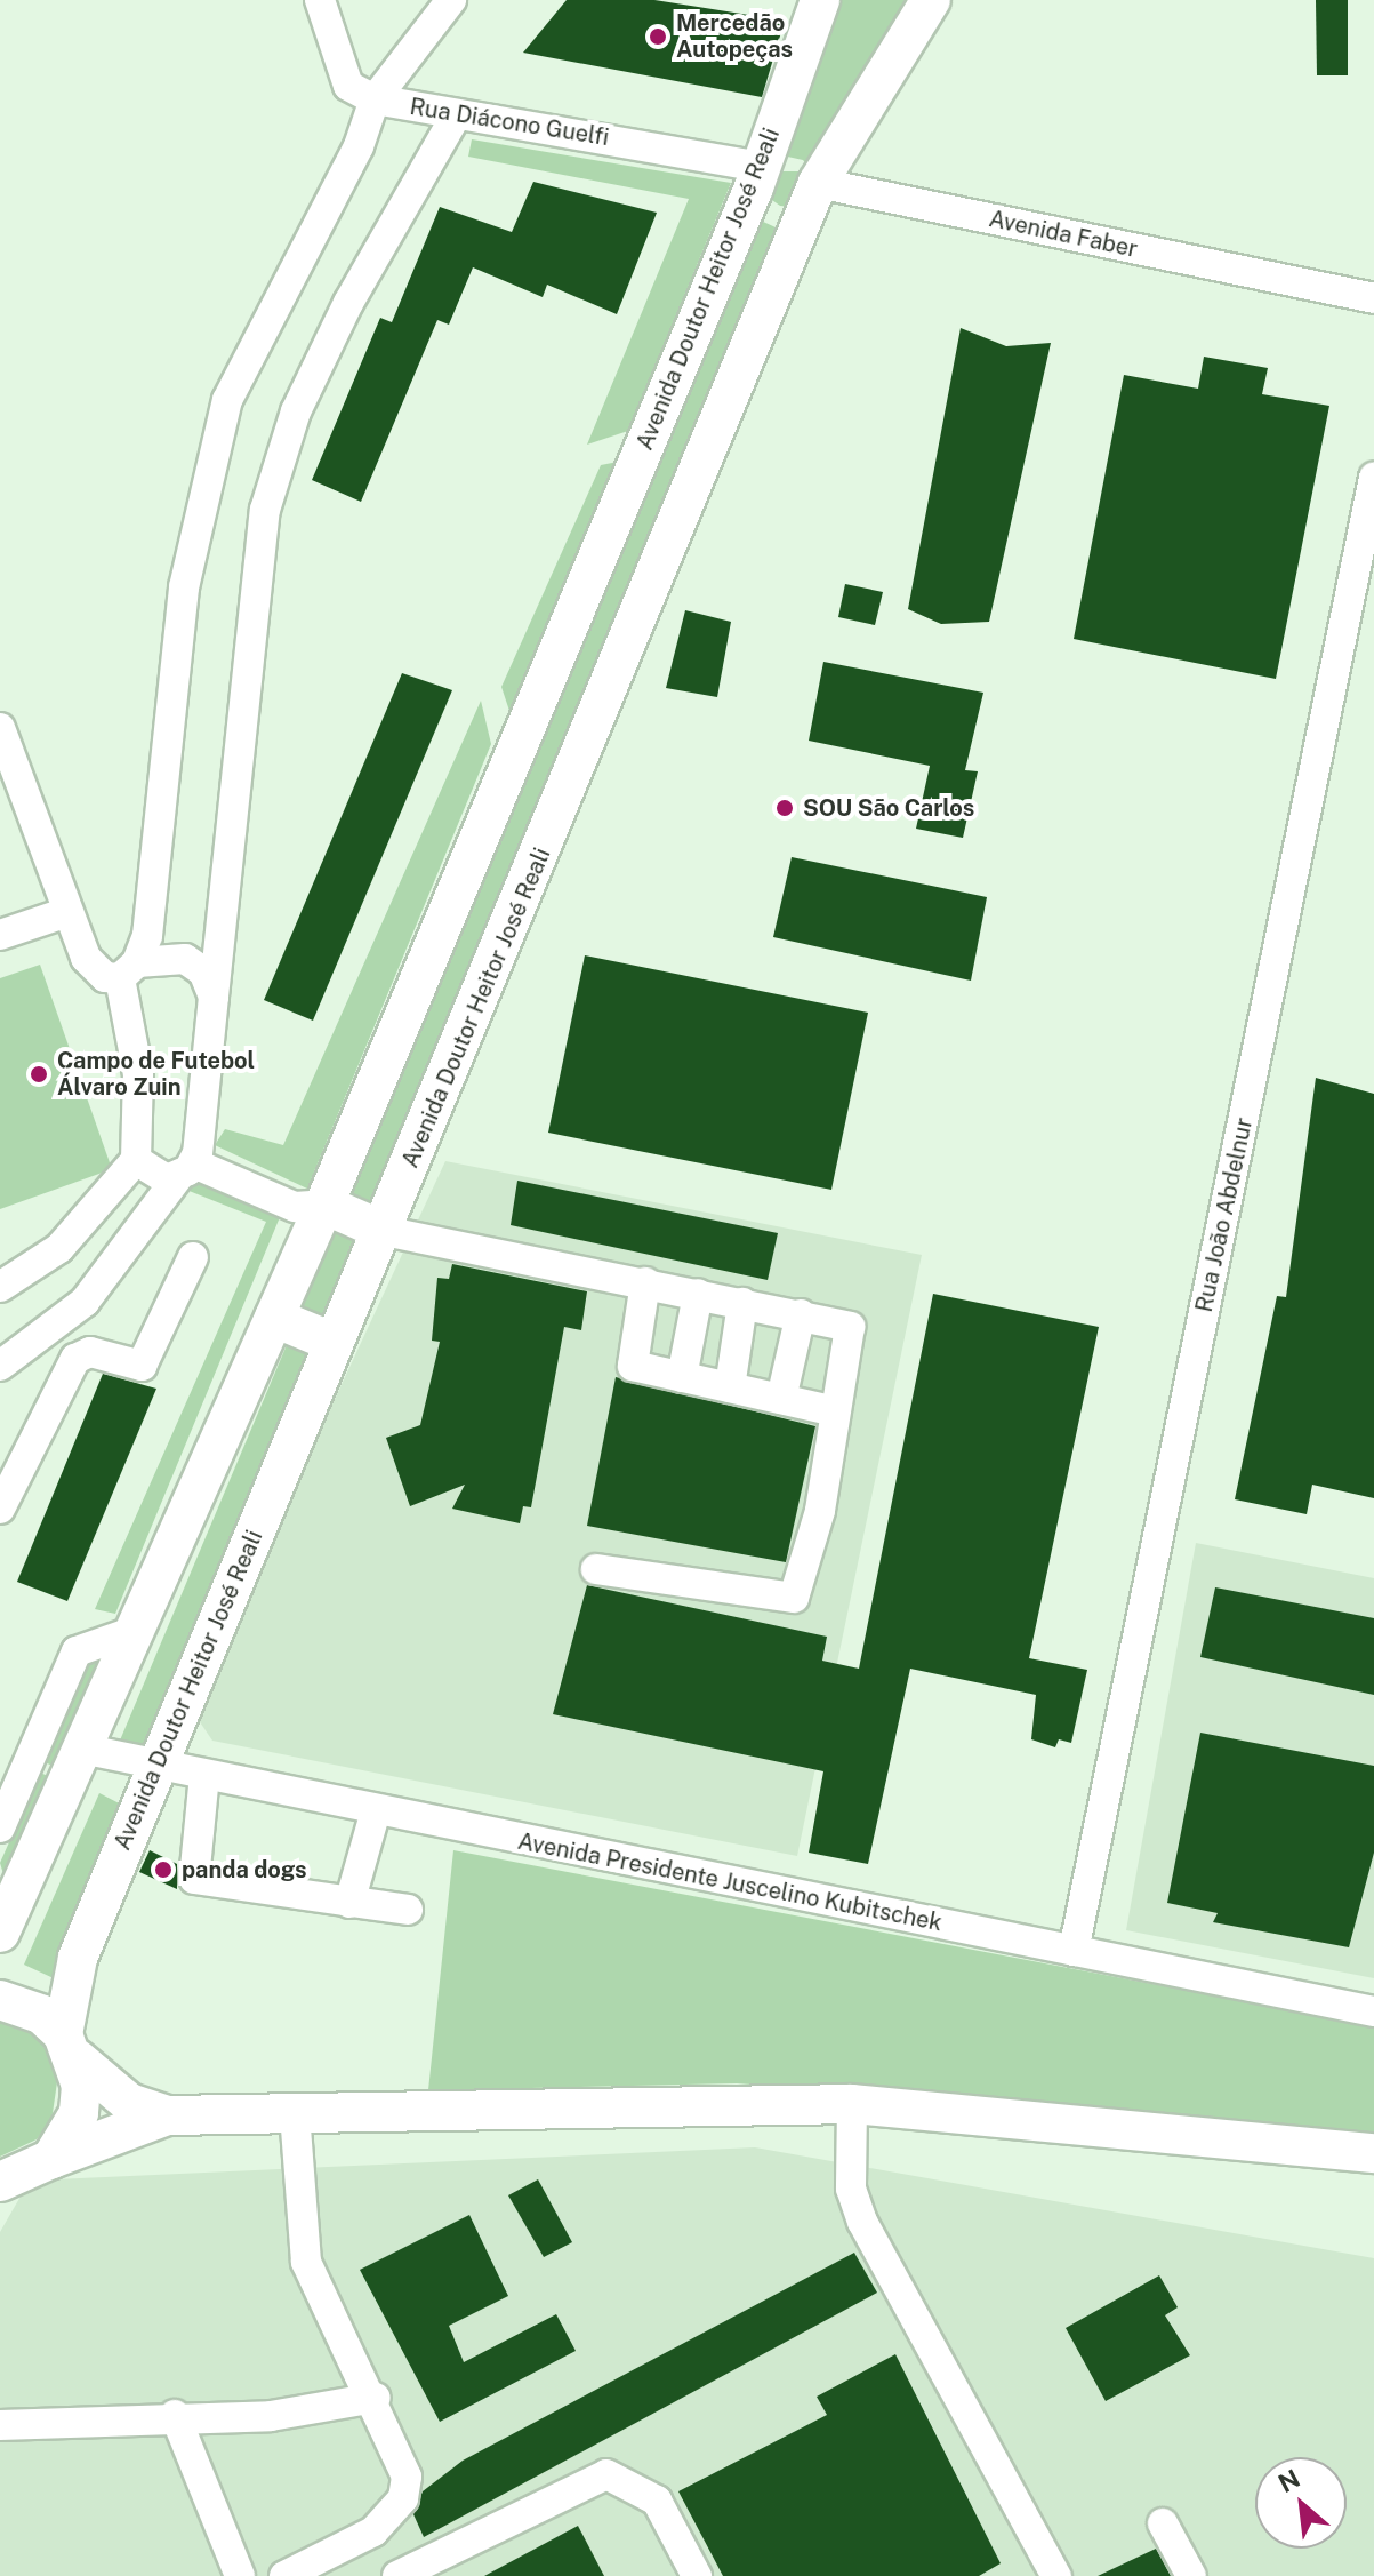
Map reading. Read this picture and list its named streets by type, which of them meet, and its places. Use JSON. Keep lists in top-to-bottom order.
{
  "streets": {
    "main road": ["Avenida Doutor Heitor José Reali"],
    "street": [
      "Rua Diácono Guelfi",
      "Avenida Faber",
      "Rua João Abdelnur",
      "Avenida Presidente Juscelino Kubitschek"
    ]
  },
  "crossings": [
    ["Rua Diácono Guelfi", "Avenida Doutor Heitor José Reali"],
    ["Avenida Faber", "Avenida Doutor Heitor José Reali"],
    ["Avenida Doutor Heitor José Reali", "Avenida Presidente Juscelino Kubitschek"],
    ["Rua João Abdelnur", "Avenida Presidente Juscelino Kubitschek"]
  ],
  "places": [
    "Mercedão Autopeças",
    "SOU São Carlos",
    "Campo de Futebol Álvaro Zuin",
    "panda dogs"
  ],
  "north": "top left"
}
